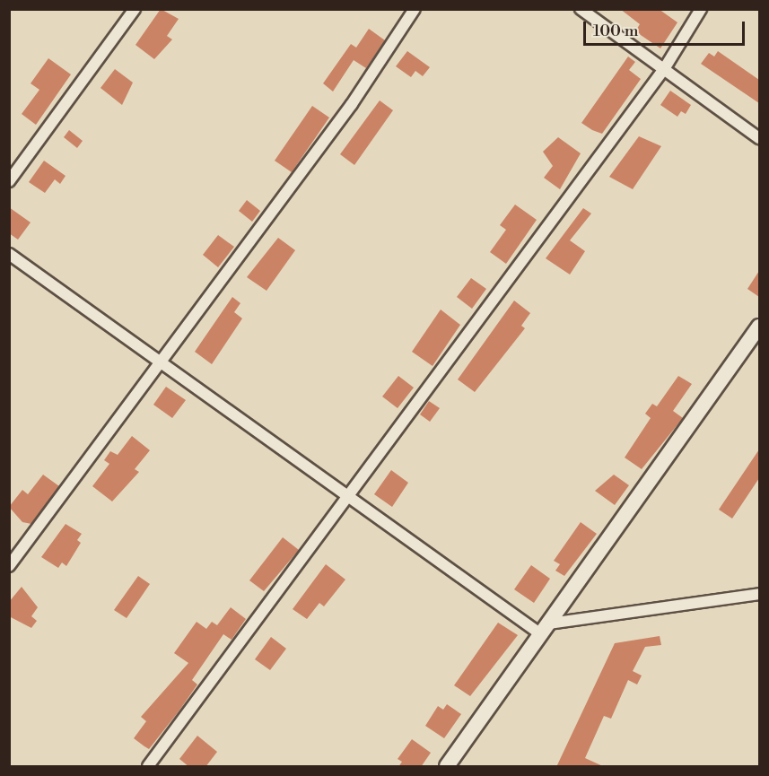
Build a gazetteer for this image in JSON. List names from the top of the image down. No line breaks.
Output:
{"scale_bar":"100 m"}
